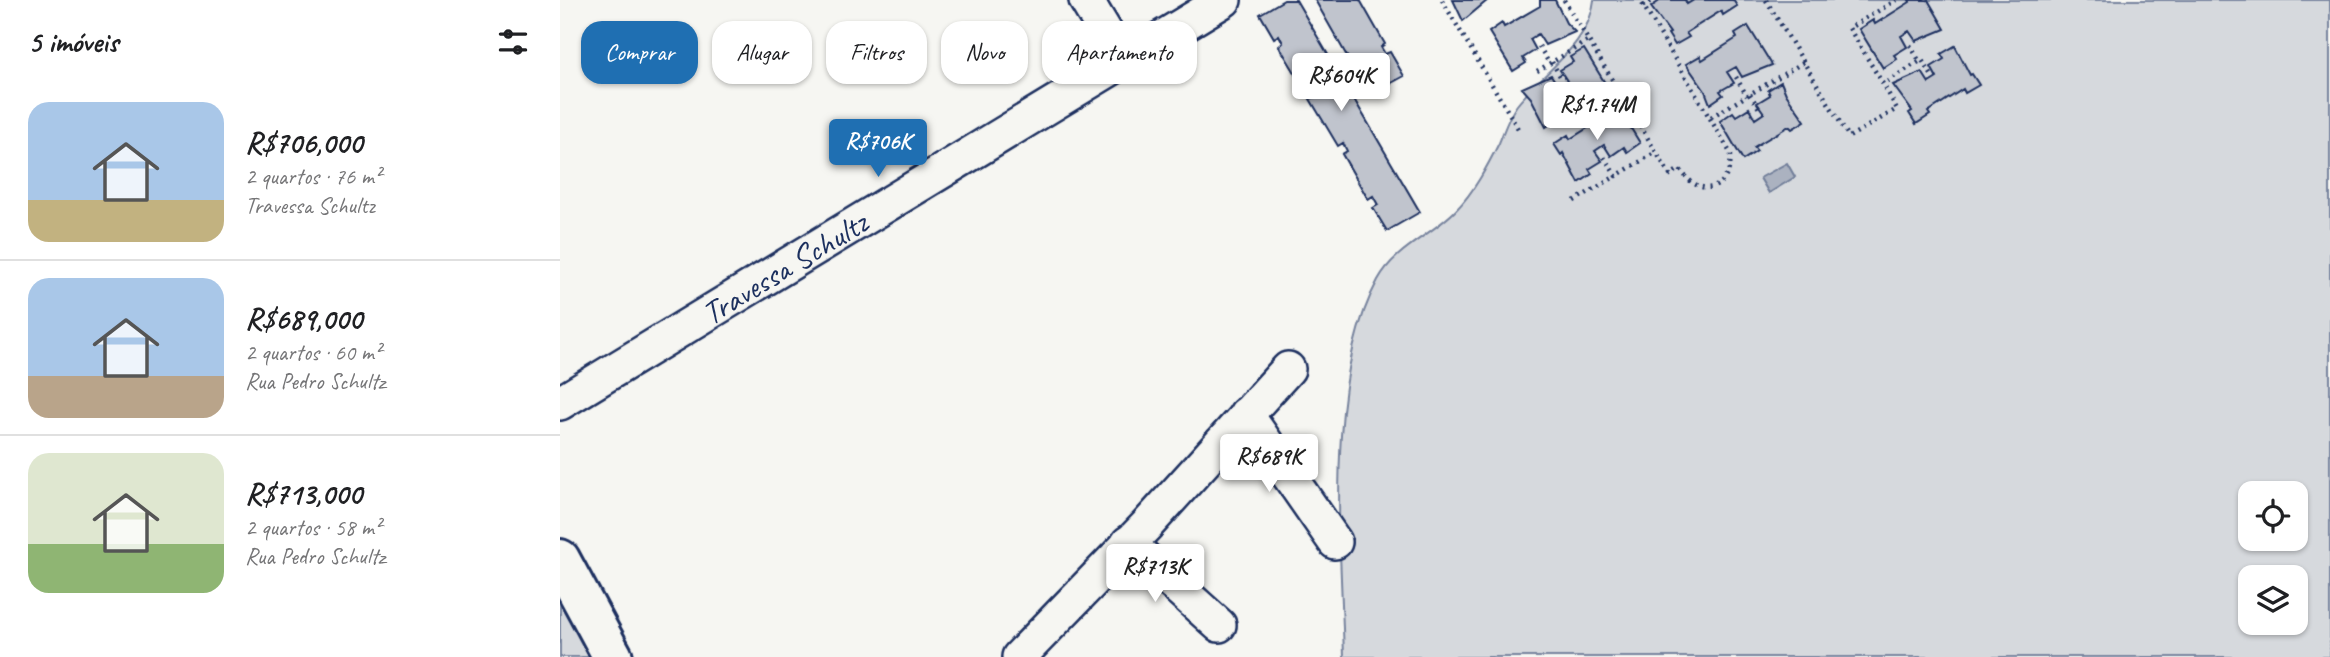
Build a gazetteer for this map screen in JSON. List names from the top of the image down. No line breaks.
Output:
{"streets":{"street":["Travessa Schultz"]},"page":{"heading":"5 imóveis","chip":["Comprar","Alugar","Filtros","Novo","Apartamento"],"price":["R$604K","R$1.74M","R$706K","R$689K","R$713K"],"list":[{"name":"R$706,000","note":"2 quartos · 76 m² · Travessa Schultz"},{"name":"R$689,000","note":"2 quartos · 60 m² · Rua Pedro Schultz"},{"name":"R$713,000","note":"2 quartos · 58 m² · Rua Pedro Schultz"}]}}
